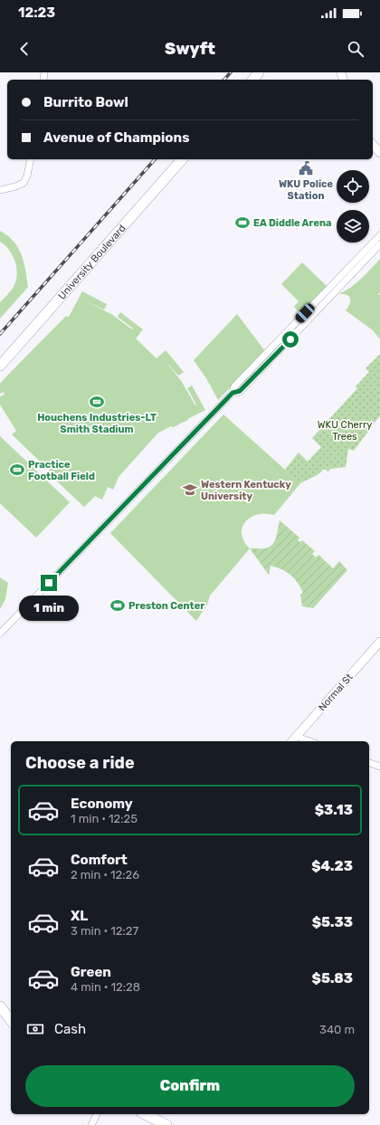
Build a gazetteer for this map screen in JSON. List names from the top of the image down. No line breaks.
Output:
{"streets":{"main road":["University Boulevard"],"street":["Normal St"]},"parks":["WKU Cherry Trees"],"places":{"public building":["WKU Police Station"],"sports":["EA Diddle Arena","Houchens Industries-LT Smith Stadium","Practice Football Field","Preston Center"],"school or university":["Western Kentucky University"]},"page":{"status":"12:23","header":"Swyft","banner":["Burrito Bowl","Avenue of Champions"],"bubble":"1 min","heading":"Choose a ride","list":[{"name":"Economy","note":"1 min · 12:25","value":"$3.13"},{"name":"Comfort","note":"2 min · 12:26","value":"$4.23"},{"name":"XL","note":"3 min · 12:27","value":"$5.33"},{"name":"Green","note":"4 min · 12:28","value":"$5.83"}],"pay":["Cash","340 m"],"buttons":"Confirm"}}
